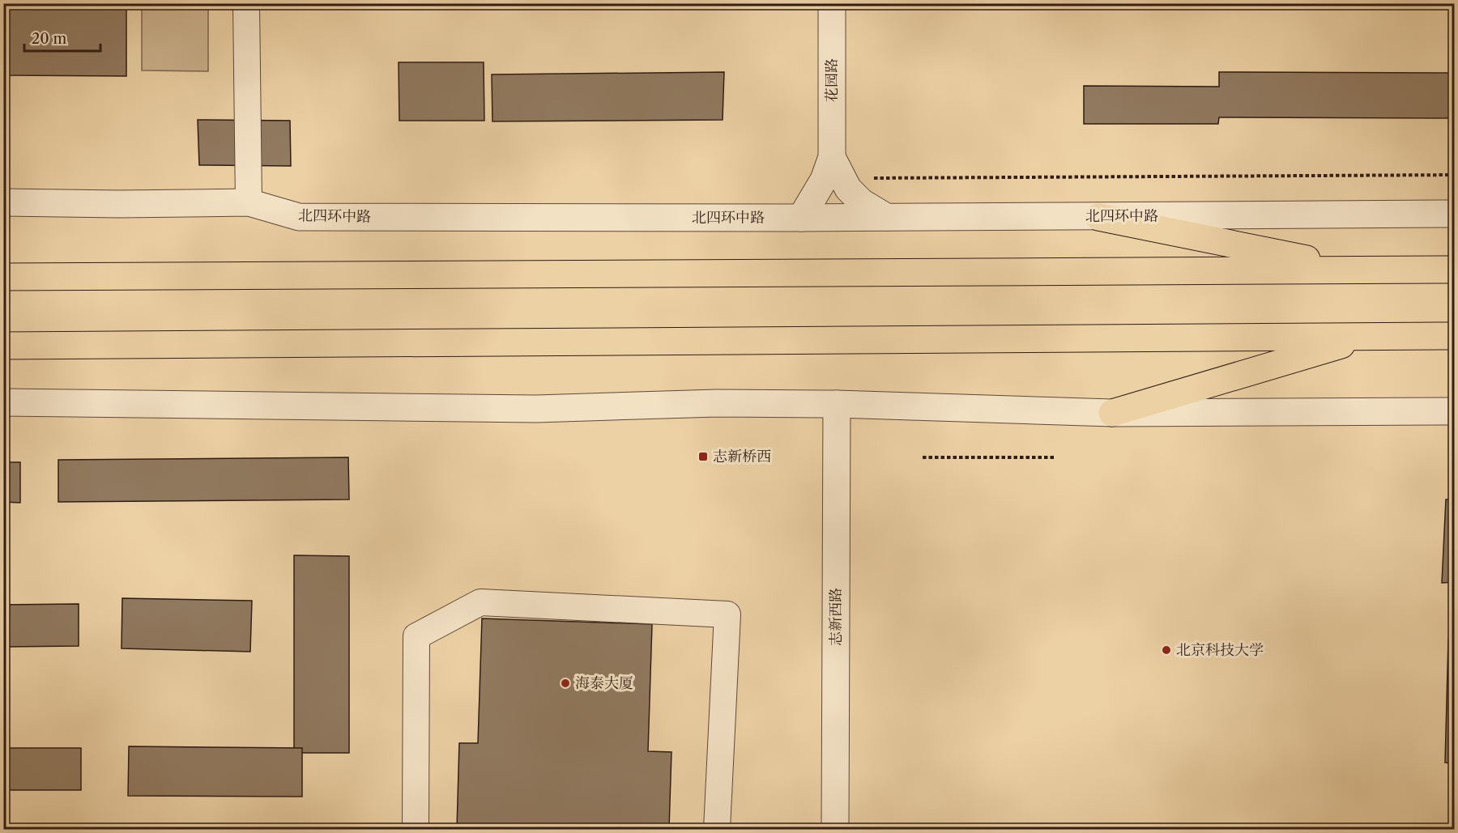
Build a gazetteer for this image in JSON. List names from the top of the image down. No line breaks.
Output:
{"streets":{"street":["花园路","北四环中路","志新西路"]},"places":{"transit":["志新桥西"],"other":["北京科技大学","海泰大厦"]},"scale_bar":"20 m"}
